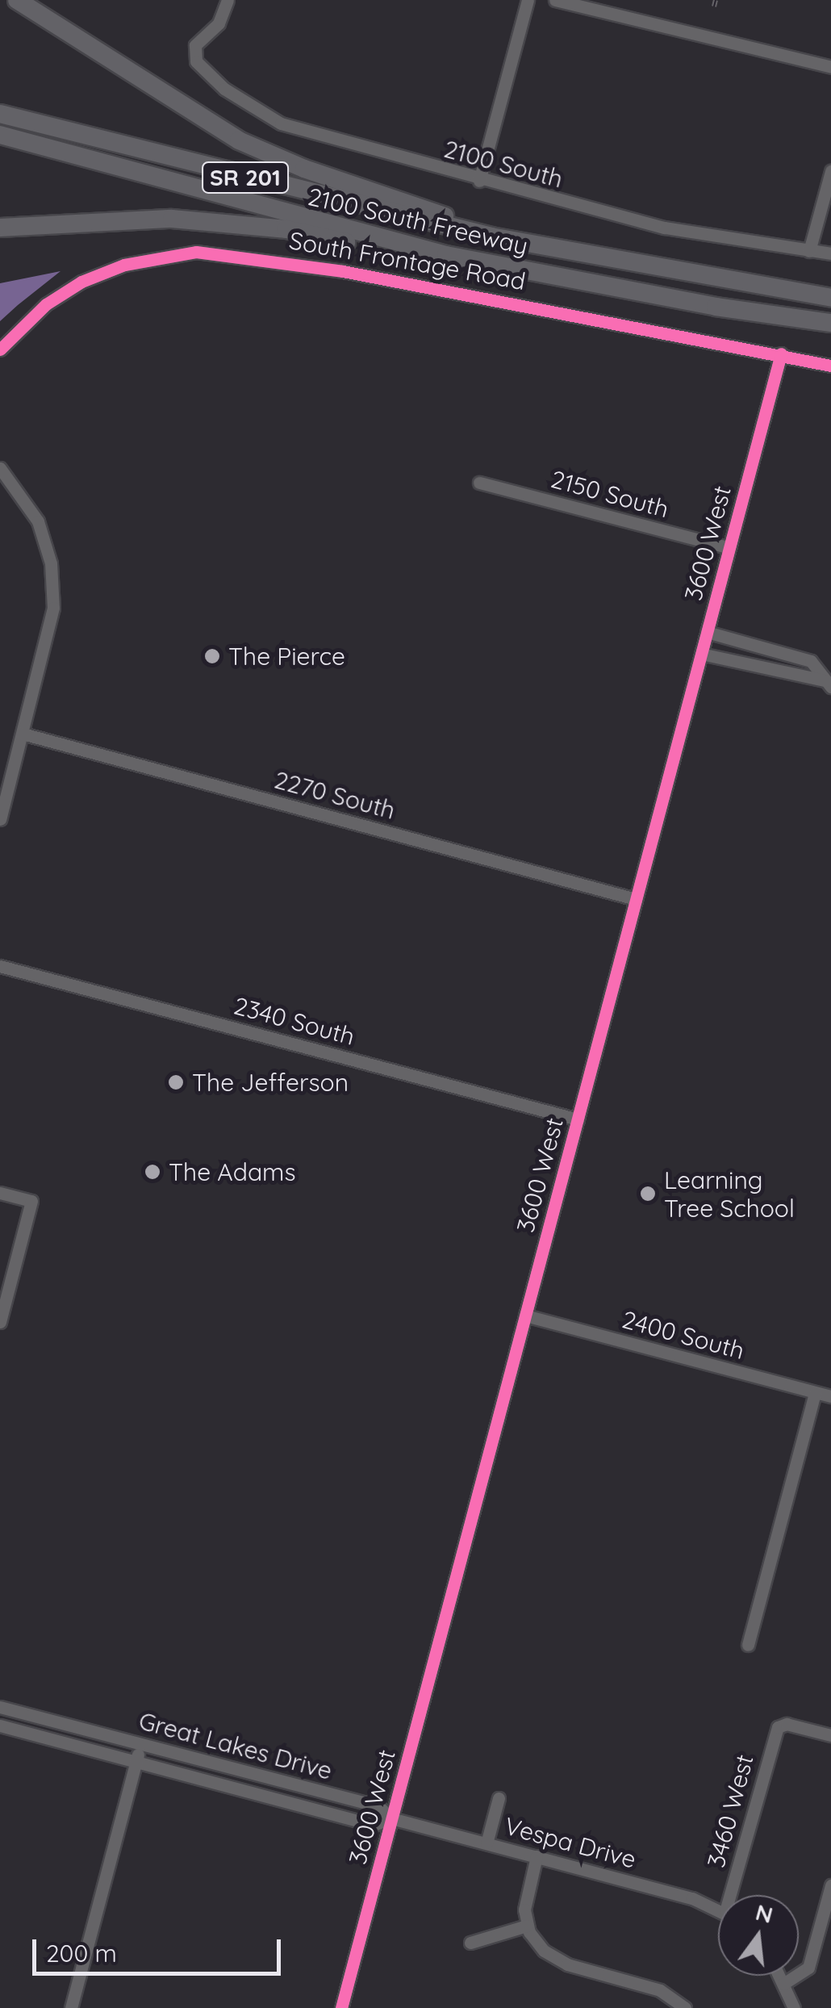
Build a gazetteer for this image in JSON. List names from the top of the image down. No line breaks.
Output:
{"streets":{"highway":["SR 201","2100 South Freeway"],"street":["2100 South","South Frontage Road","2150 South","3600 West","2270 South","2340 South","2400 South","Great Lakes Drive","3460 West","Vespa Drive"]},"crossings":[["South Frontage Road","3600 West"],["2150 South","3600 West"],["3600 West","2270 South"],["3600 West","2340 South"],["3600 West","2400 South"],["3600 West","Great Lakes Drive"],["3600 West","Vespa Drive"],["Great Lakes Drive","Vespa Drive"]],"places":["The Pierce","The Jefferson","The Adams","Learning Tree School"],"scale_bar":"200 m","north":"top"}
